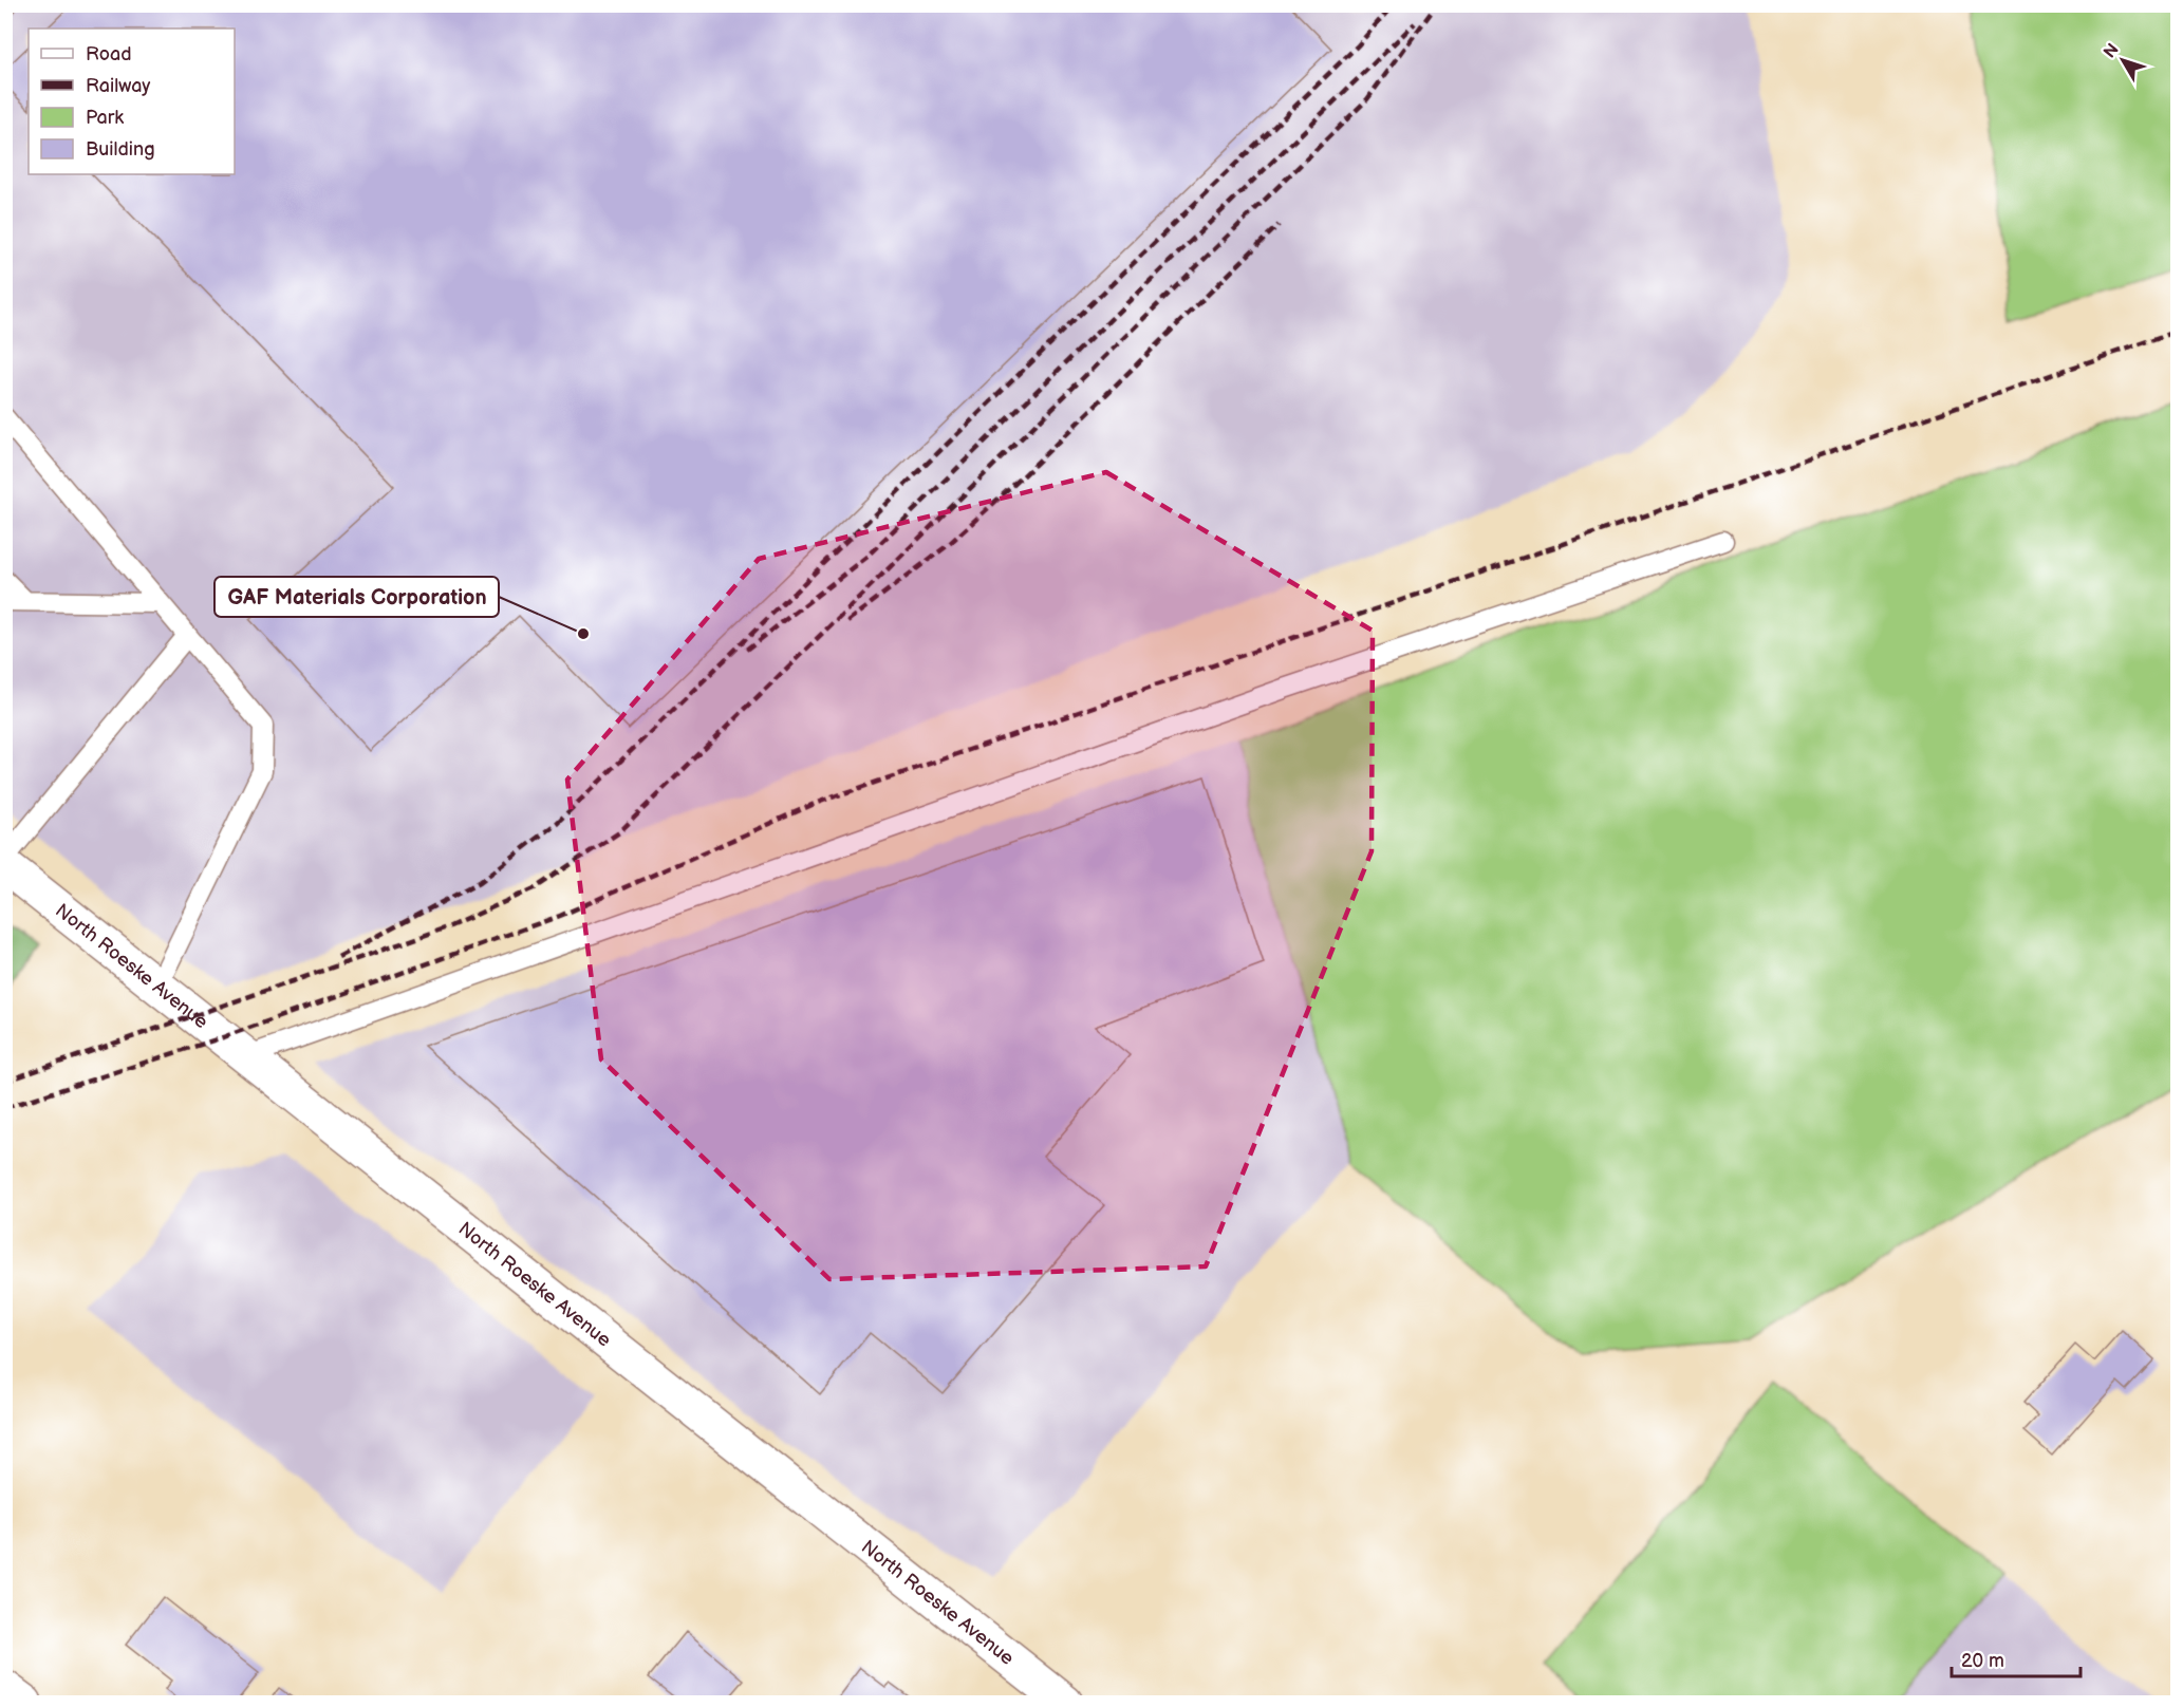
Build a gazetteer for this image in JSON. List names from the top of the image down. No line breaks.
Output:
{"streets":{"street":["North Roeske Avenue"]},"places":["GAF Materials Corporation"],"legend":["Road","Railway","Park","Building"],"scale_bar":"20 m","north":"top left"}
